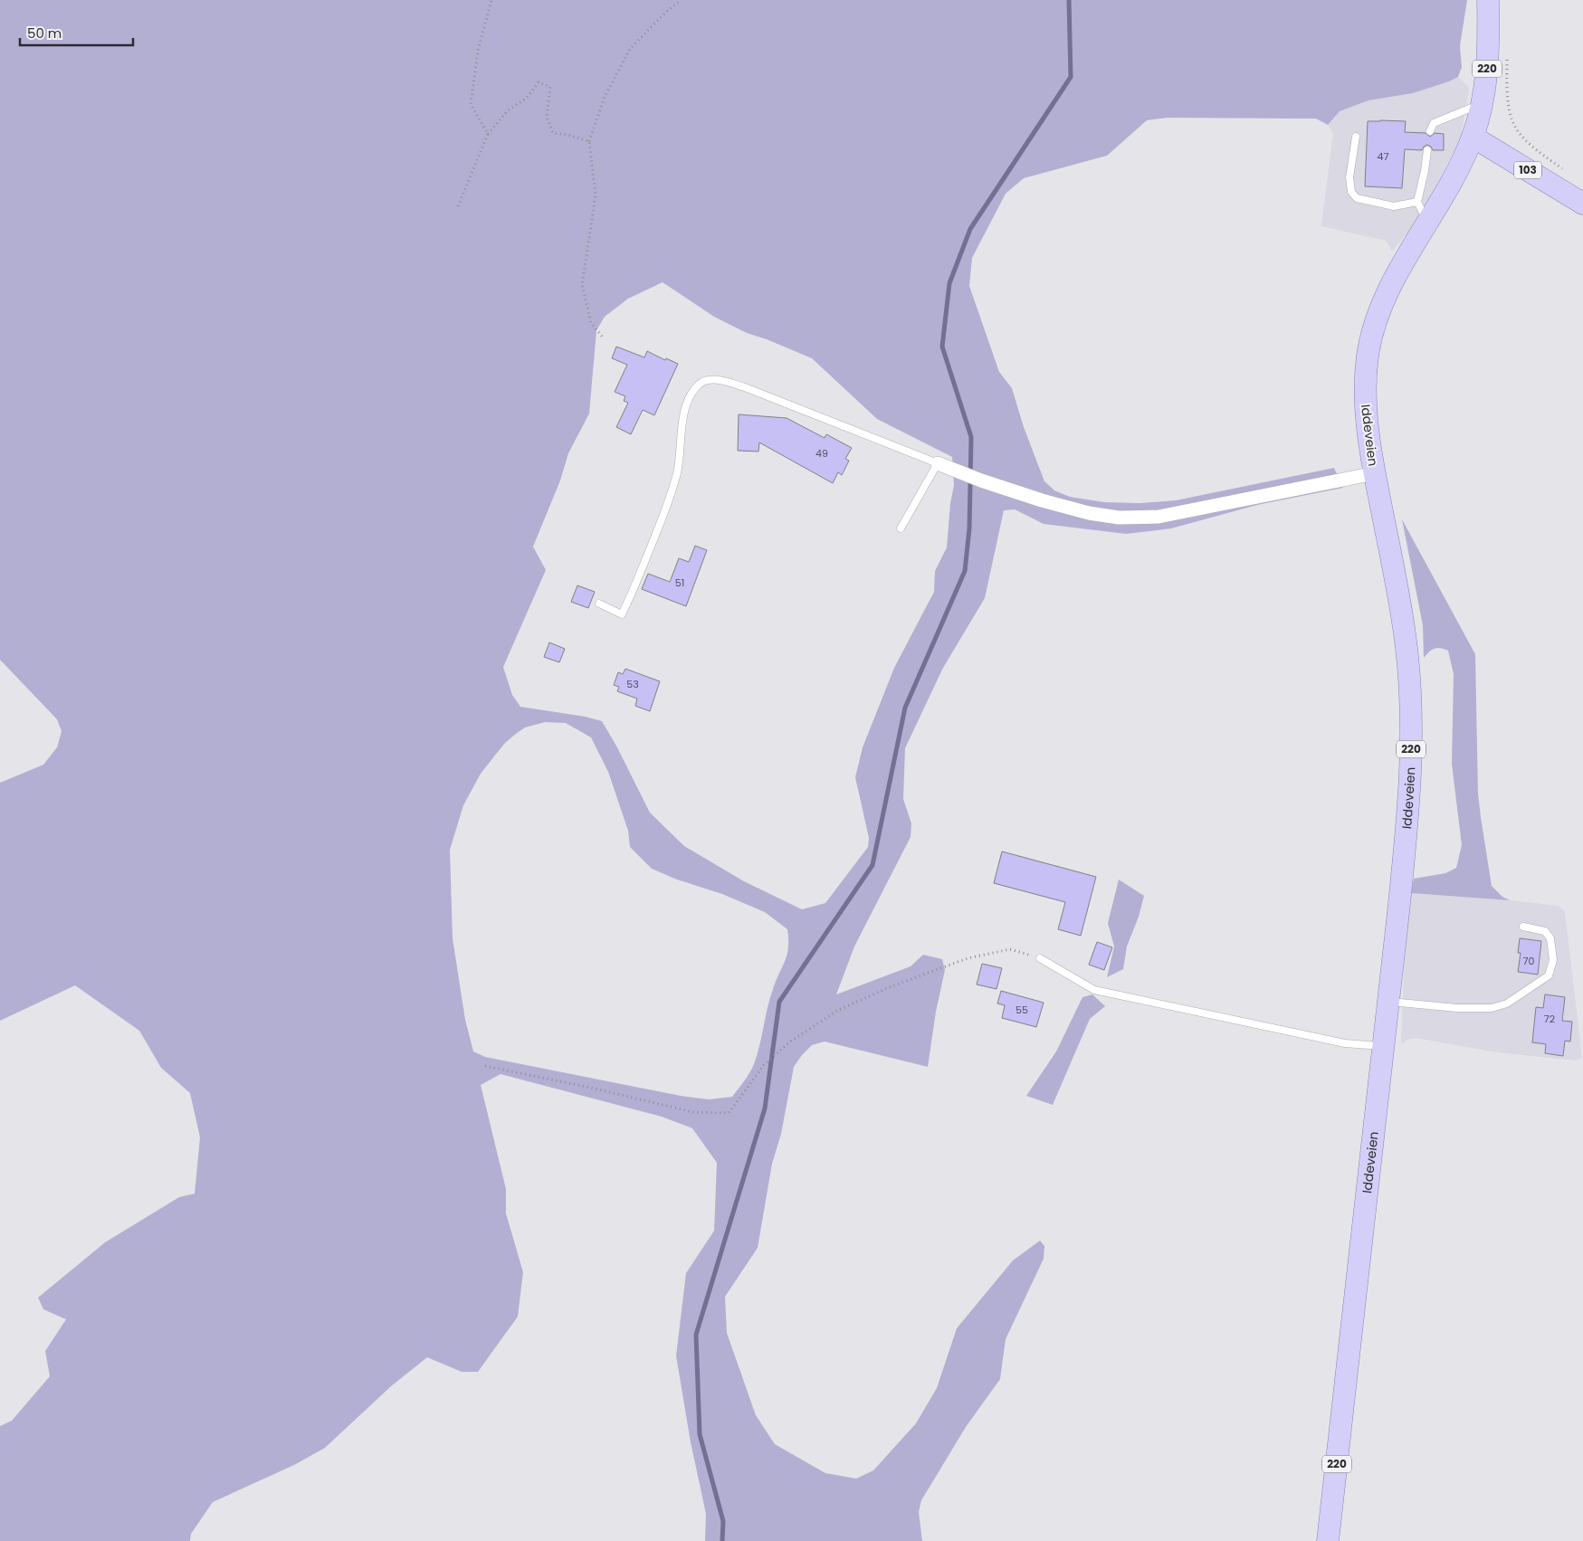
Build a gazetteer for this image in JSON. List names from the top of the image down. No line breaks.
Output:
{"streets":{"main road":["220","103","Iddeveien"]},"crossings":[["103","Iddeveien"]],"house_numbers":["47","49","51","53","70","55","72"],"scale_bar":"50 m"}
